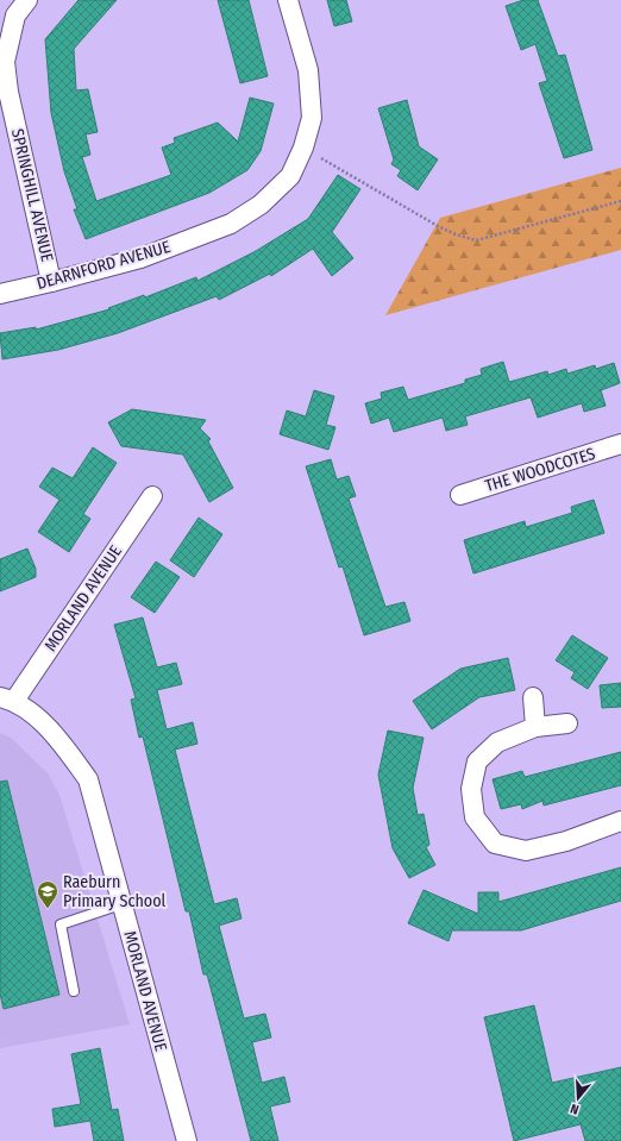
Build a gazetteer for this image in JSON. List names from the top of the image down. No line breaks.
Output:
{"streets":{"street":["SPRINGHILL AVENUE","DEARNFORD AVENUE","THE WOODCOTES","MORLAND AVENUE"]},"crossings":[["SPRINGHILL AVENUE","DEARNFORD AVENUE"]],"places":{"school or university":["Raeburn Primary School"]},"north":"bottom"}
